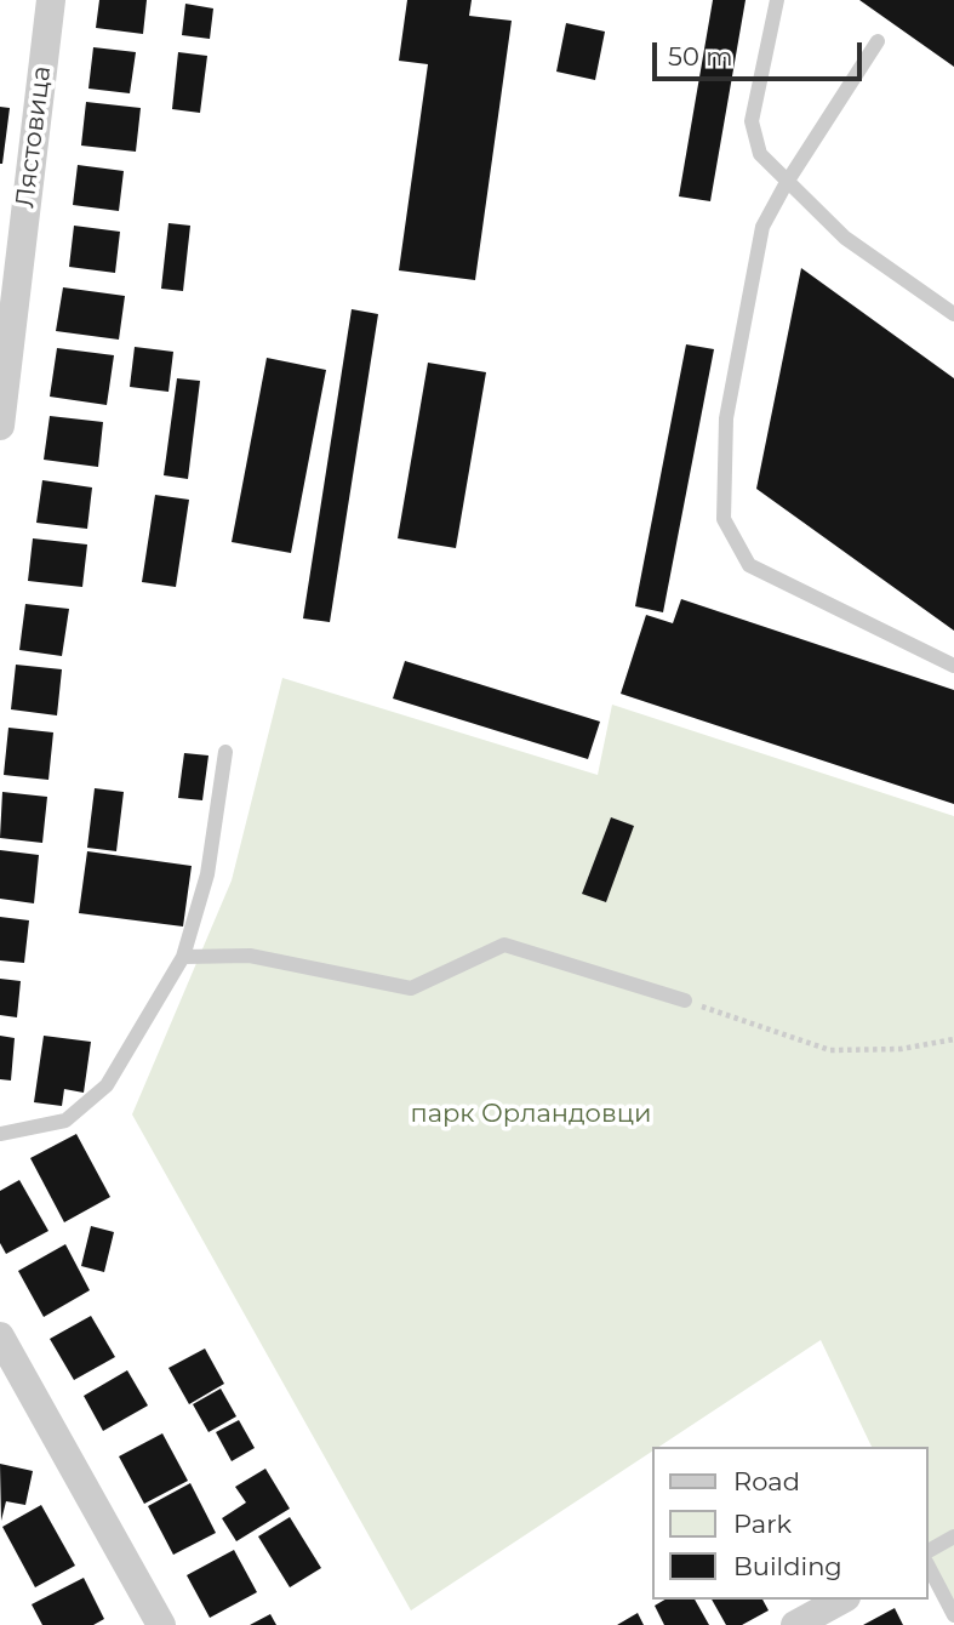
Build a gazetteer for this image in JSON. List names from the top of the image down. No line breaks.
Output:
{"streets":{"street":["Лястовица"]},"parks":["парк Орландовци"],"legend":["Road","Park","Building"],"scale_bar":"50 m"}
